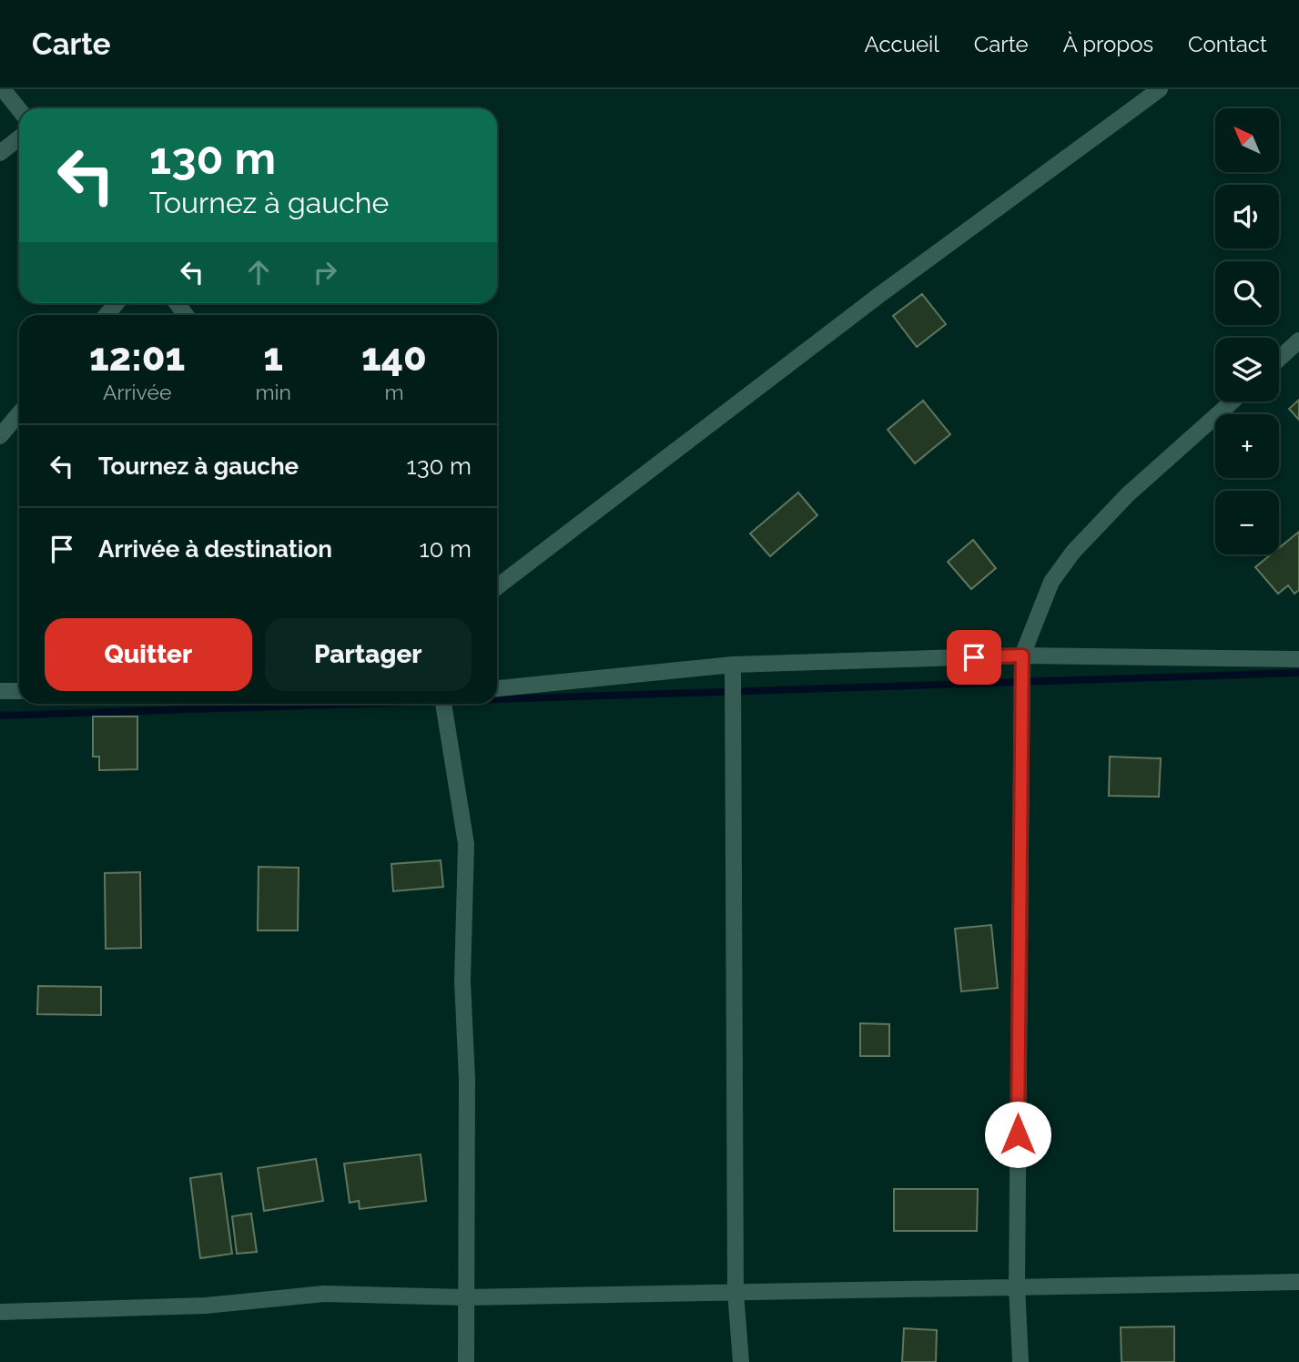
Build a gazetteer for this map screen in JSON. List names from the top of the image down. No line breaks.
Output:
{"north":"top left","page":{"header":"Carte","nav":["Accueil","Carte","À propos","Contact"],"map_buttons":["+","−"],"turn":["130 m","Tournez à gauche"],"eta":["12:01","Arrivée","1","min","140","m"],"list":[{"name":"Tournez à gauche","value":"130 m"},{"name":"Arrivée à destination","value":"10 m"}],"buttons":["Quitter","Partager"]}}
